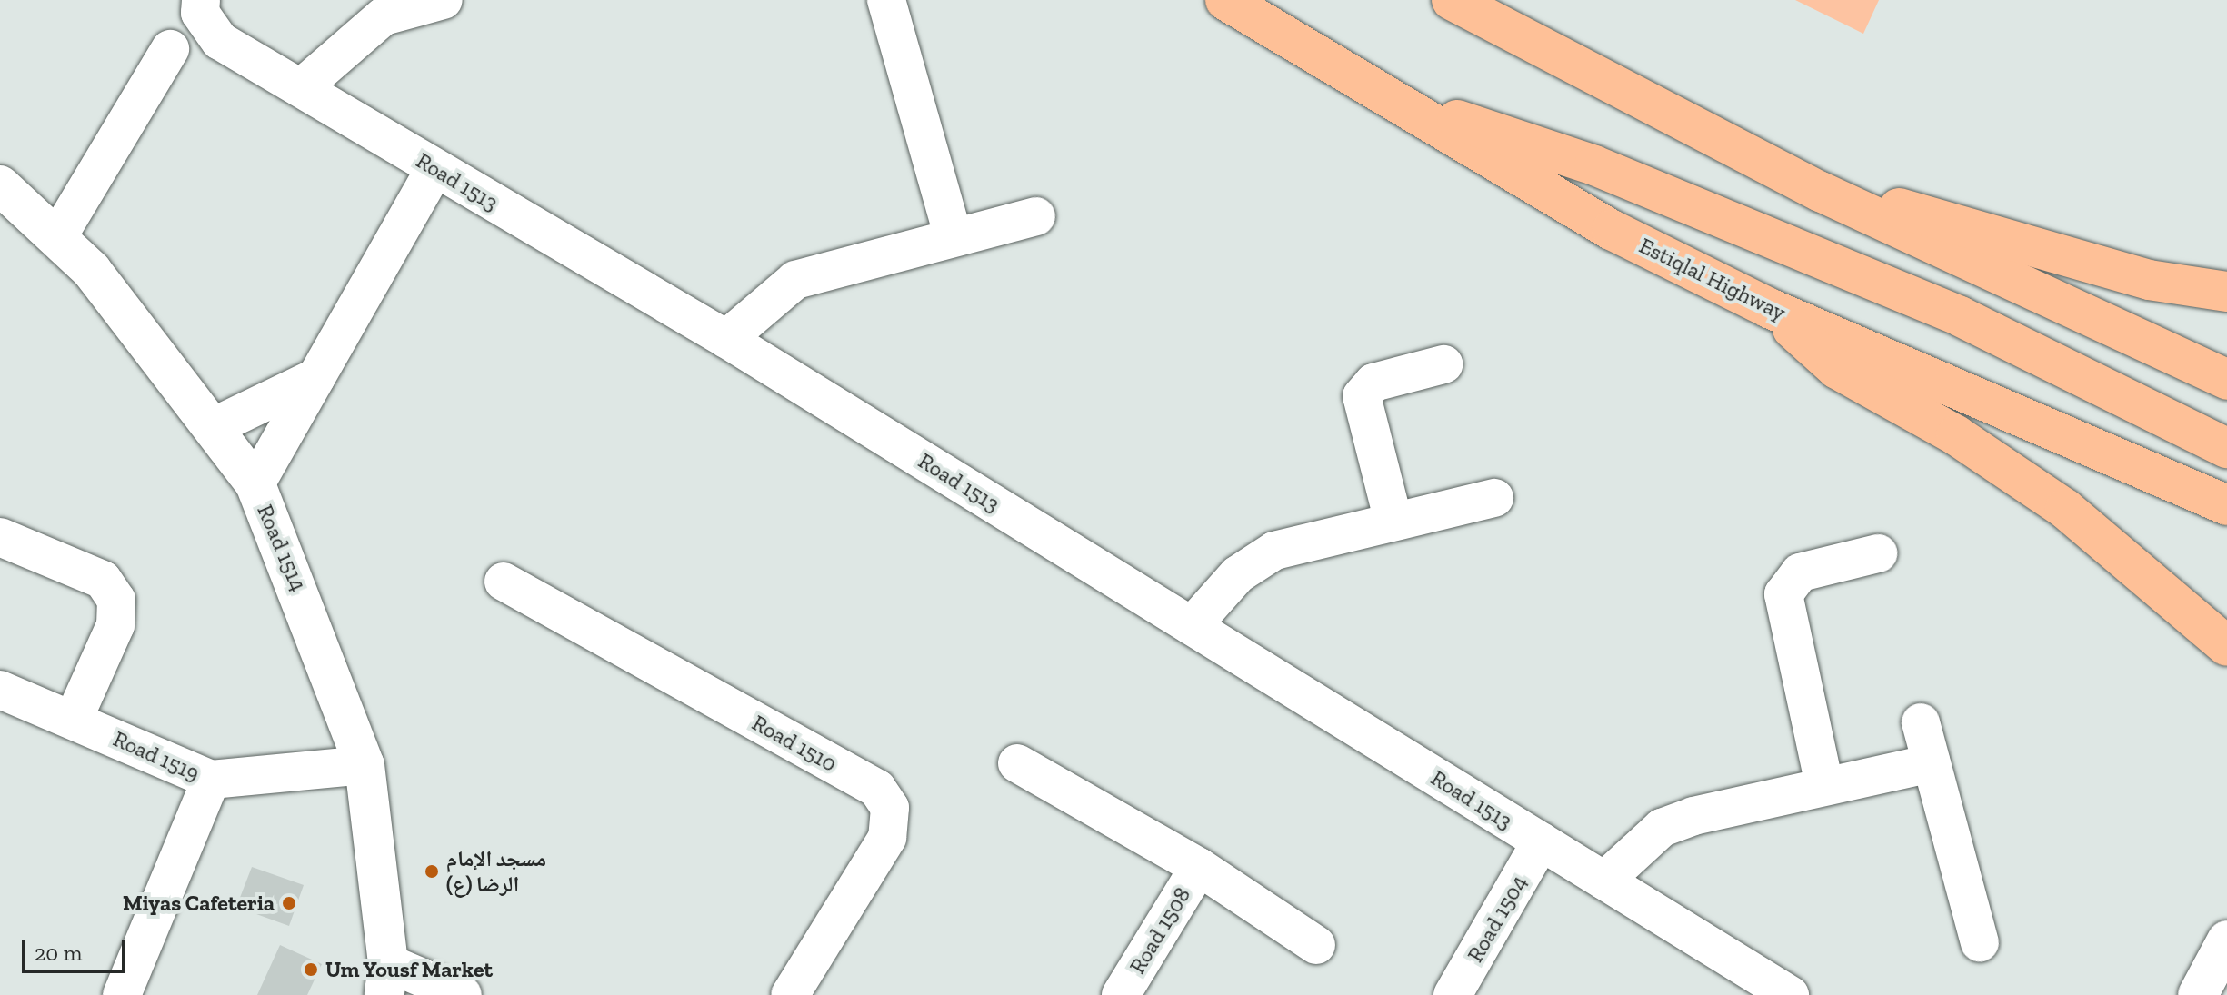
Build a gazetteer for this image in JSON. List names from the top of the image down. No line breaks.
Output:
{"streets":{"main road":["Estiqlal Highway"],"street":["Road 1513","Road 1514","Road 1510","Road 1519","Road 1504","Road 1508"]},"crossings":[["Road 1513","Road 1504"],["Road 1514","Road 1519"]],"places":["مسجد الإمام الرضا (ع)","Miyas Cafeteria","Um Yousf Market"],"scale_bar":"20 m"}
